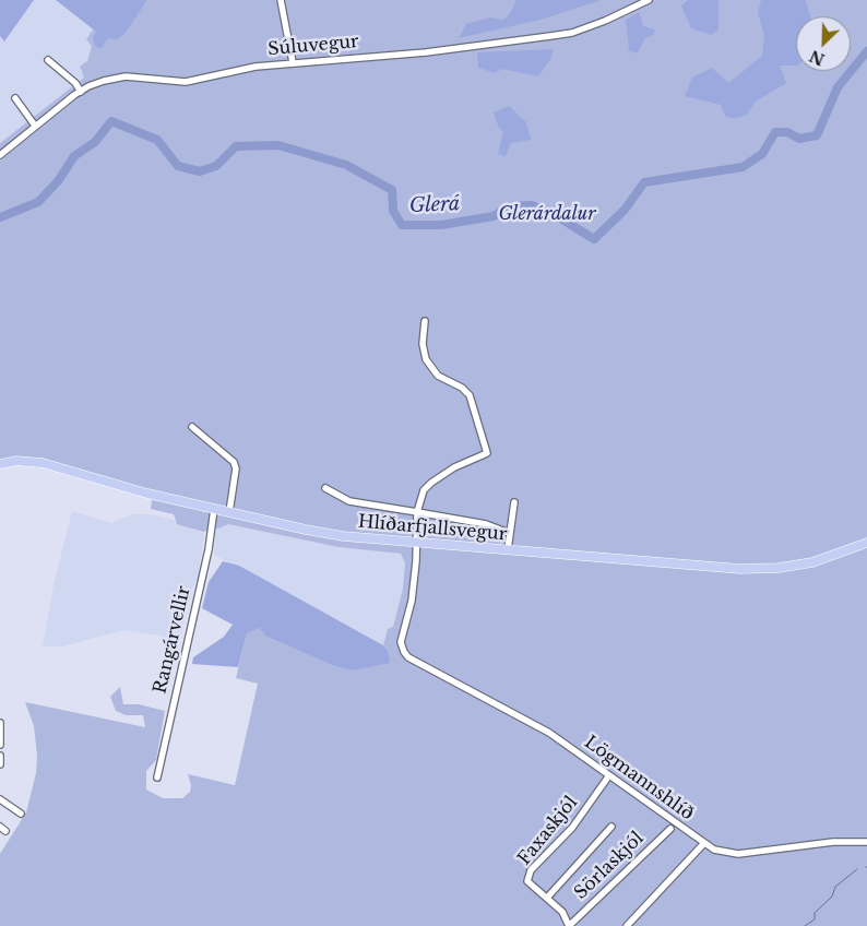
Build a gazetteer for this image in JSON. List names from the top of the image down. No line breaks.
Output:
{"streets":{"main road":["Hlíðarfjallsvegur"],"street":["Súluvegur","Rangárvellir","Lögmannshlíð","Faxaskjól","Sörlaskjól"]},"crossings":[["Hlíðarfjallsvegur","Rangárvellir"],["Hlíðarfjallsvegur","Lögmannshlíð"],["Lögmannshlíð","Faxaskjól"],["Faxaskjól","Sörlaskjól"]],"water":["Glerá"],"parks":["Glerárdalur"],"north":"bottom left"}
